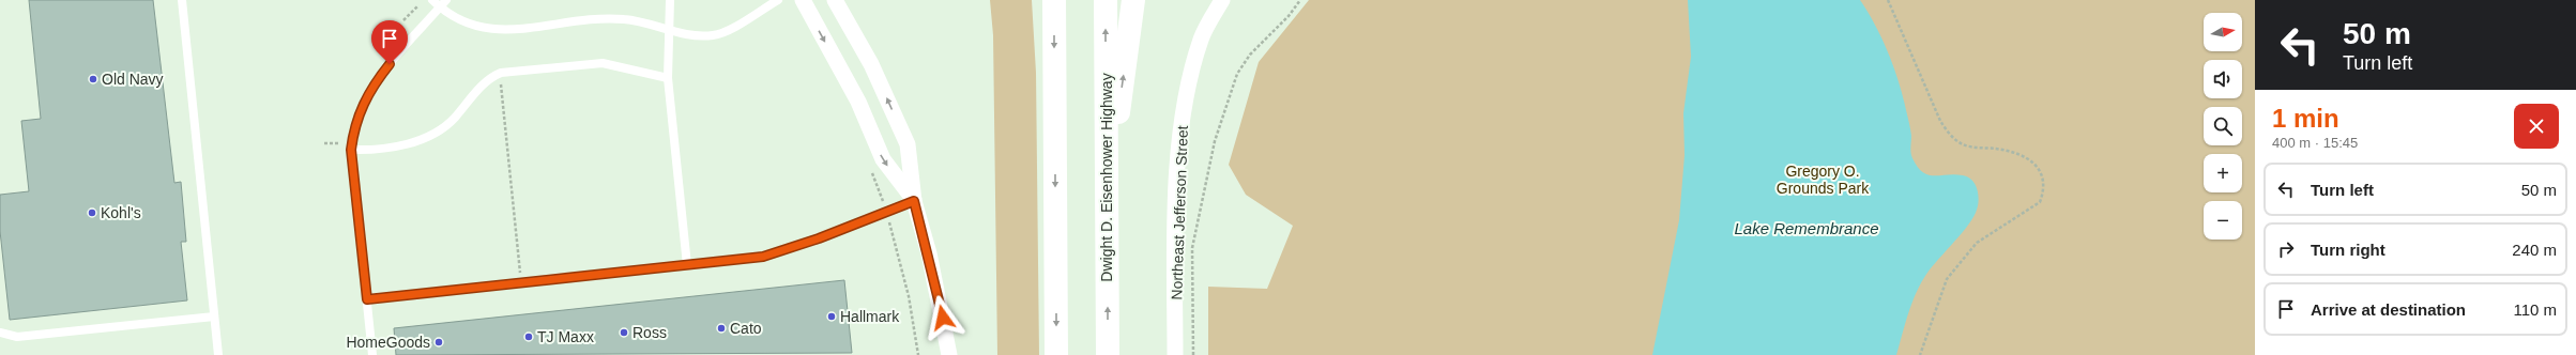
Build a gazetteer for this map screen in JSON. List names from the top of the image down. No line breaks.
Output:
{"streets":{"highway":["Dwight D. Eisenhower Highway"],"street":["Northeast Jefferson Street"]},"water":["Lake Remembrance"],"parks":["Gregory O. Grounds Park"],"places":["Old Navy","Kohl's","Hallmark","Cato","Ross","TJ Maxx","HomeGoods"],"north":"right","page":{"turn":["50 m","Turn left"],"map_buttons":["+","−"],"heading":["1 min","400 m · 15:45"],"list":[{"name":"Turn left","value":"50 m"},{"name":"Turn right","value":"240 m"},{"name":"Arrive at destination","value":"110 m"}]}}
